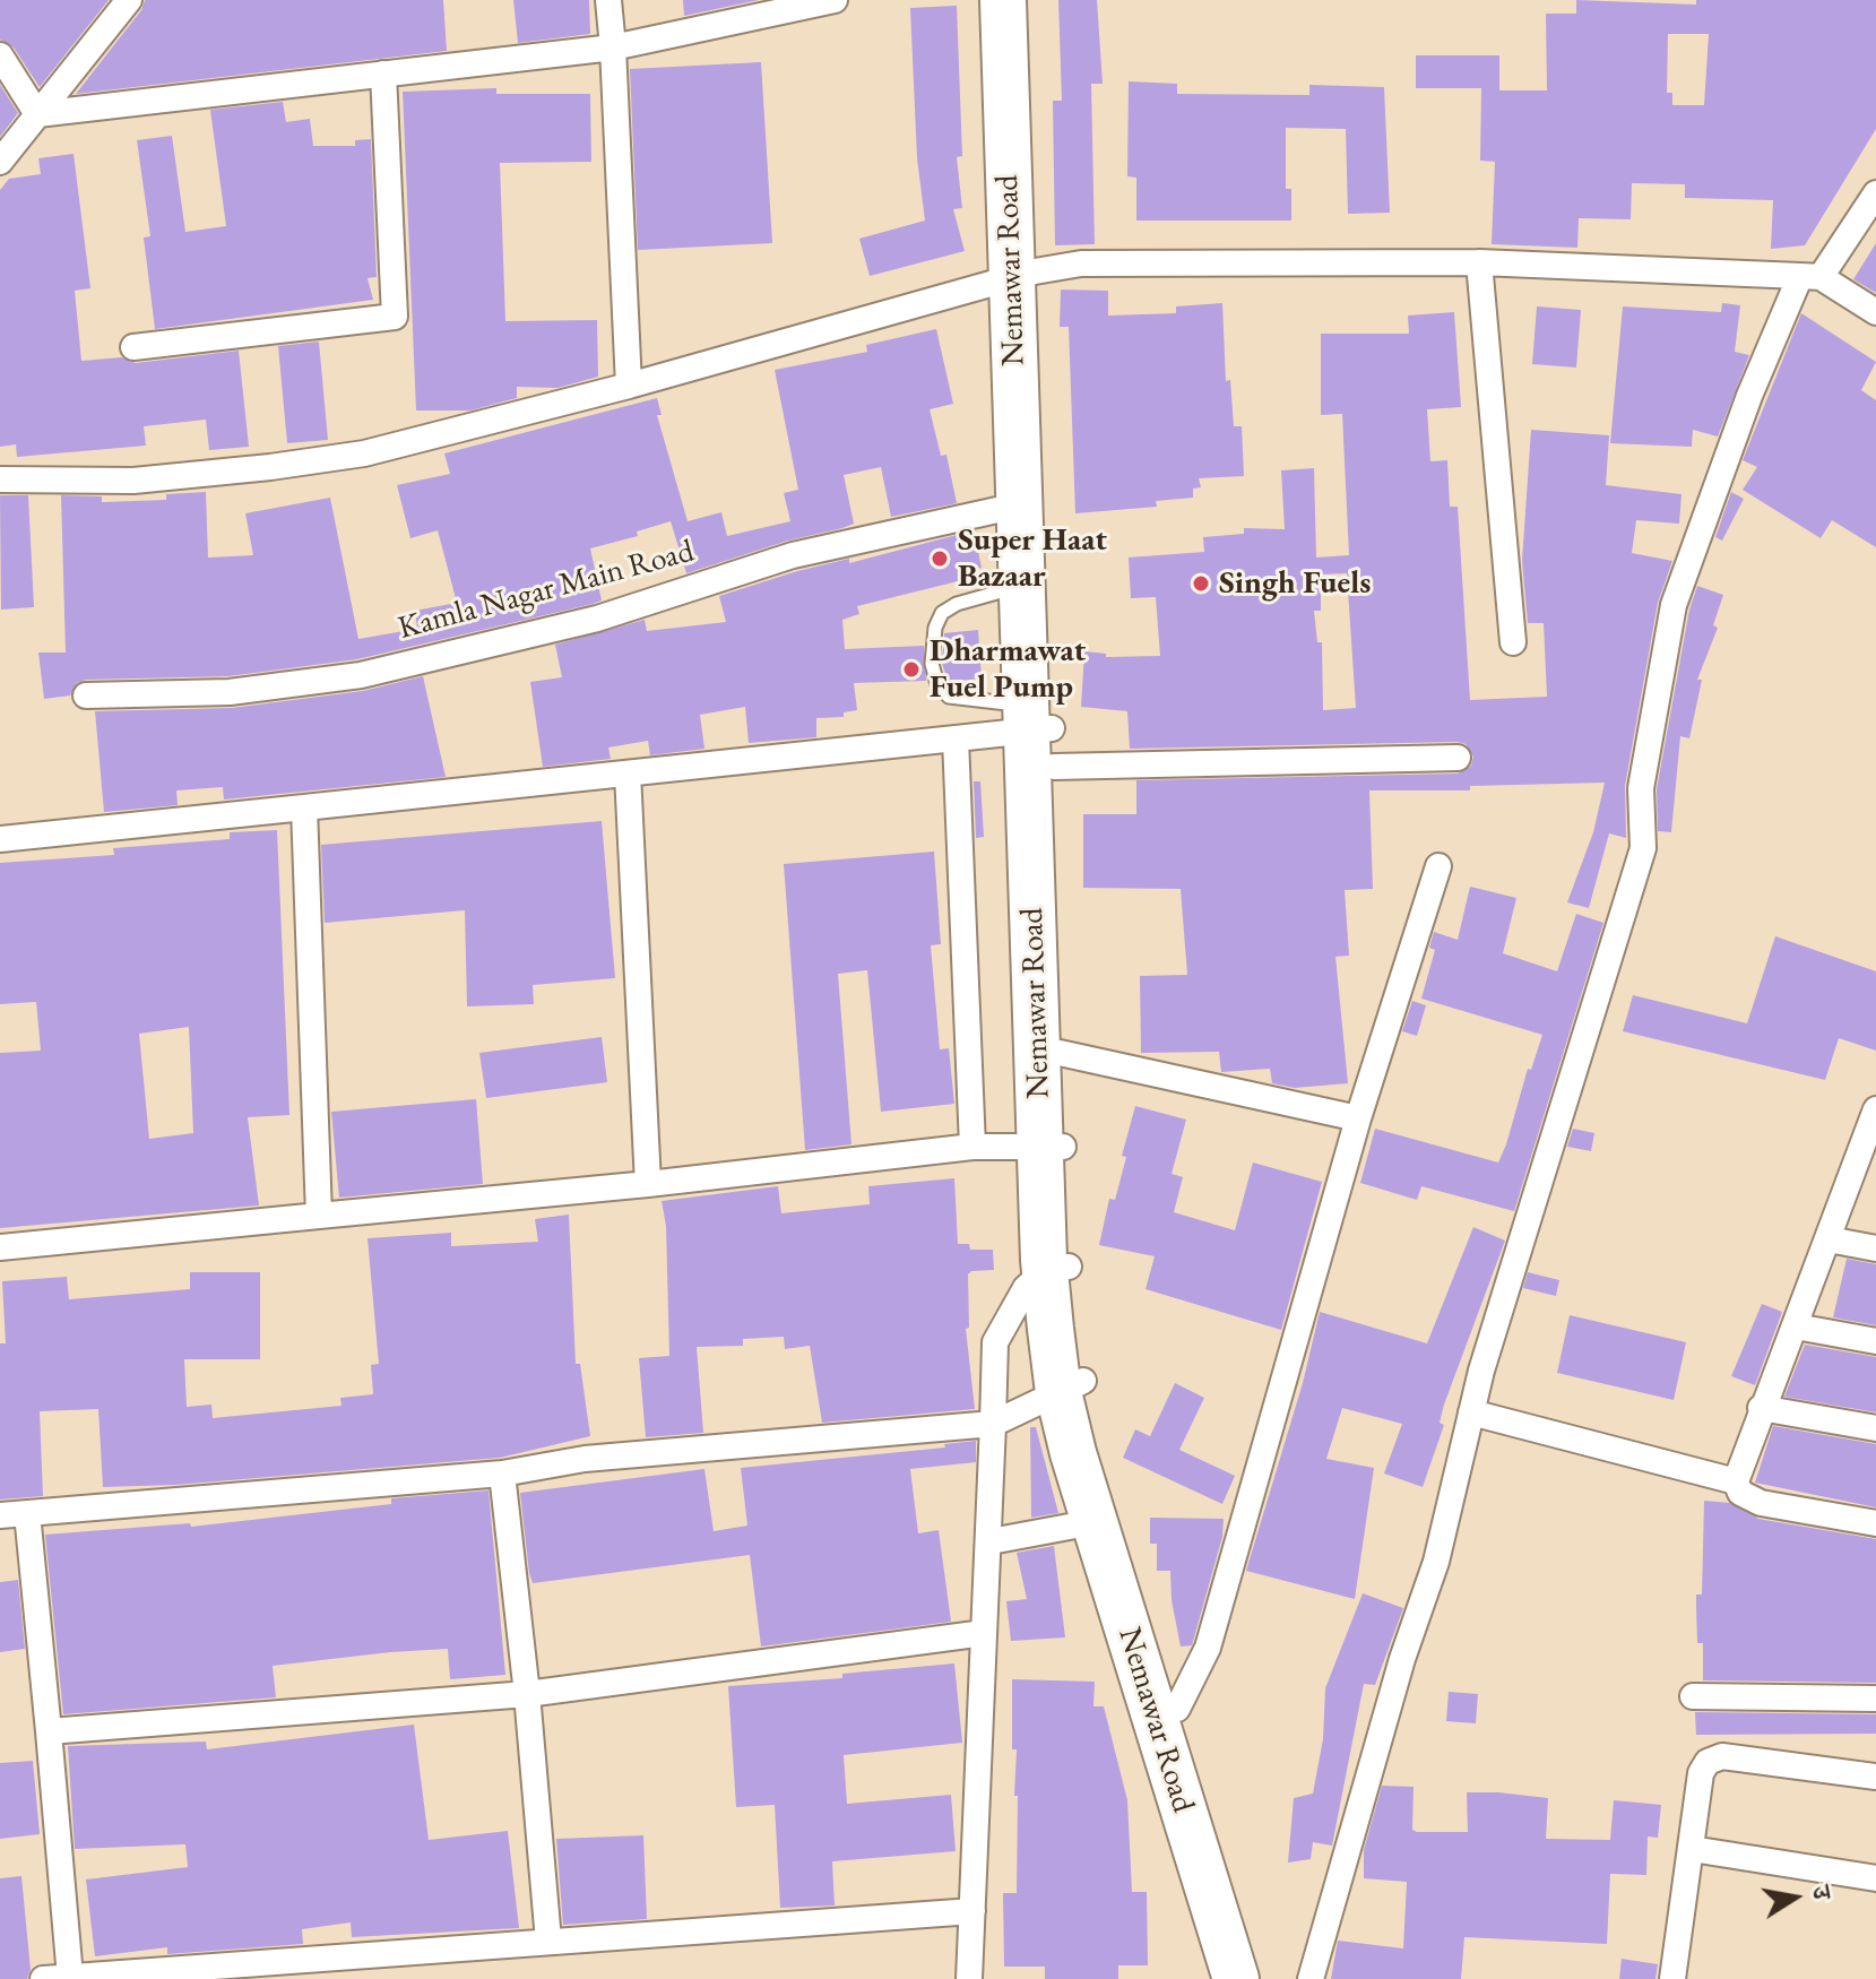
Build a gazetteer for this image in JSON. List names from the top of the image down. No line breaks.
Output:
{"streets":{"highway":["Nemawar Road"],"street":["Kamla Nagar Main Road"]},"crossings":[["Nemawar Road","Kamla Nagar Main Road"]],"places":["Super Haat Bazaar","Singh Fuels","Dharmawat Fuel Pump"],"north":"right"}
